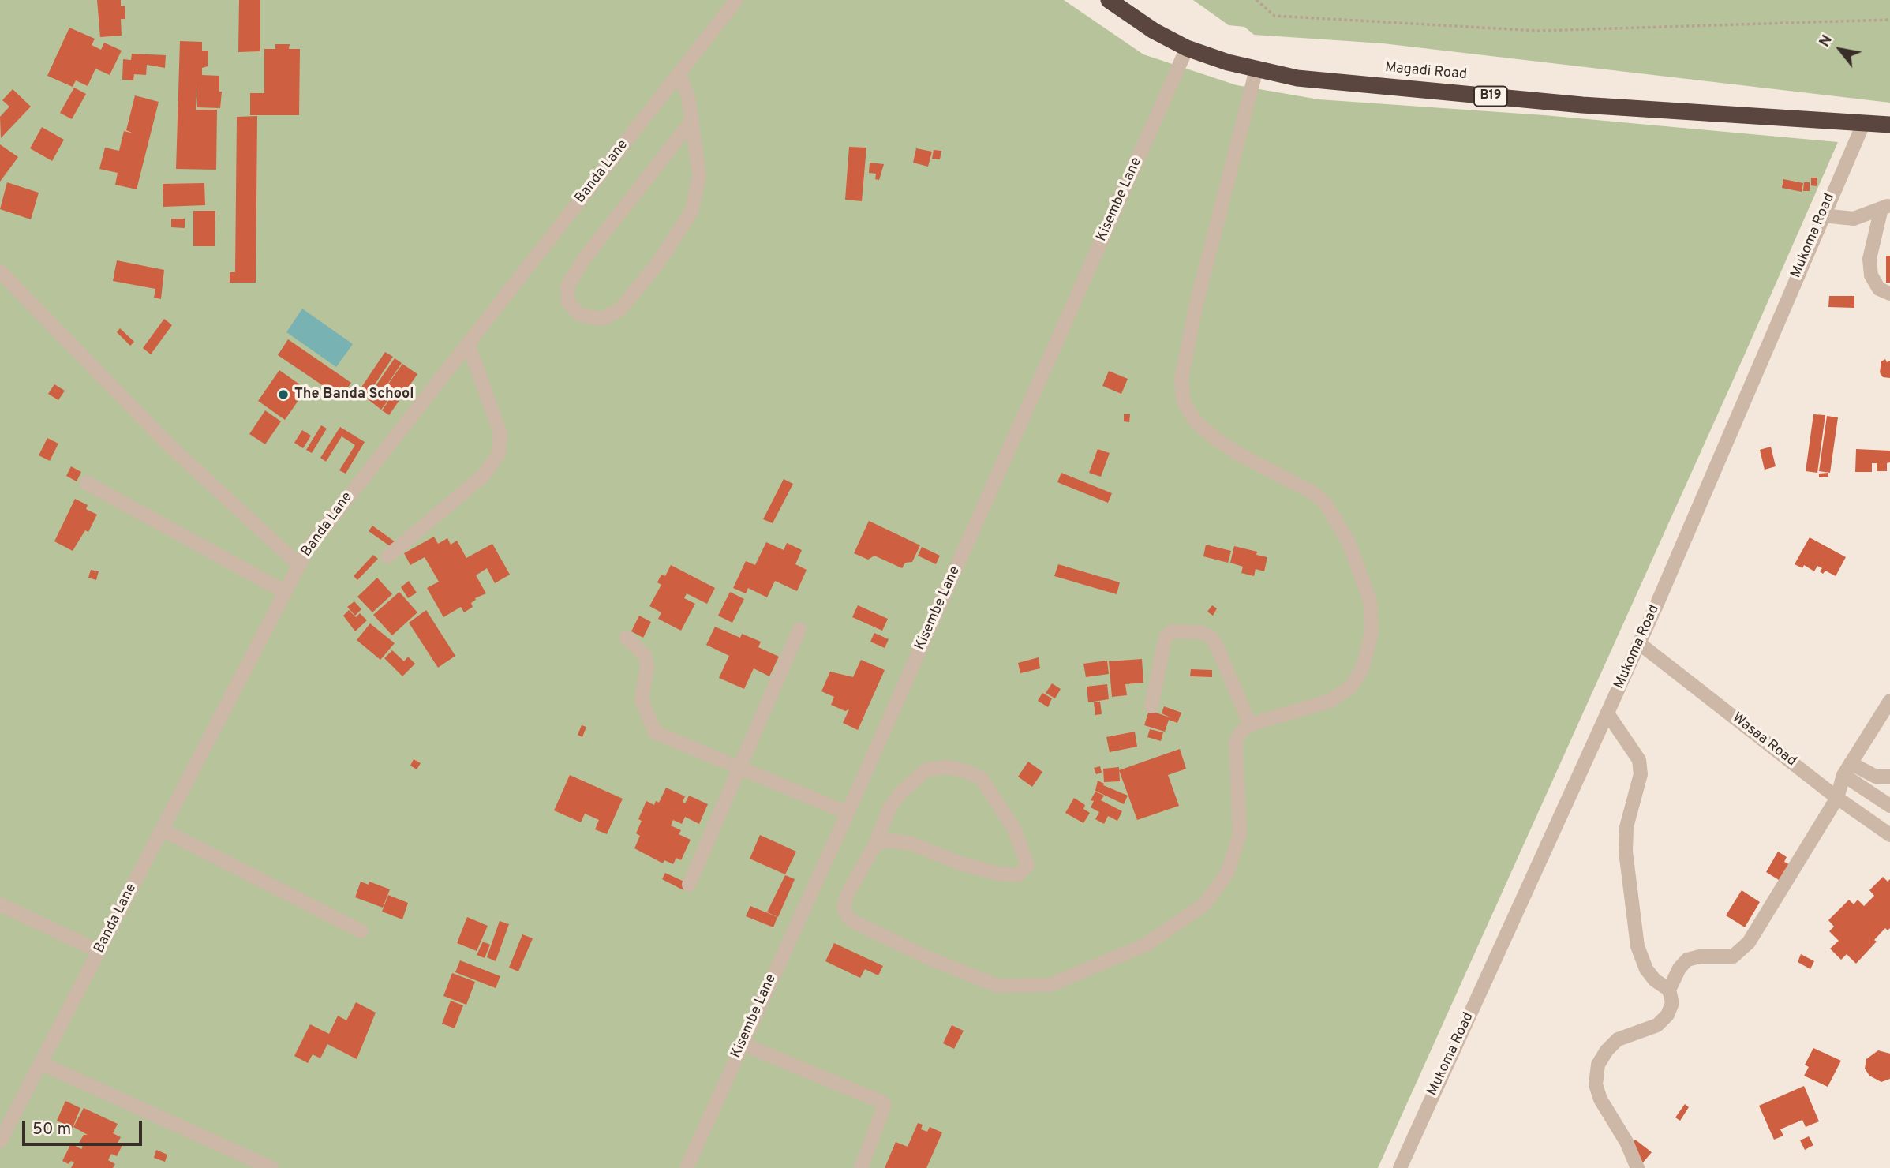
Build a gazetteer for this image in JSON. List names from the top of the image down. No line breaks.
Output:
{"streets":{"highway":["Magadi Road","B19"],"street":["Banda Lane","Kisembe Lane","Mukoma Road","Wasaa Road"]},"crossings":[["Magadi Road","Kisembe Lane"],["Magadi Road","Mukoma Road"],["Mukoma Road","Wasaa Road"]],"places":["The Banda School"],"scale_bar":"50 m","north":"top left"}
